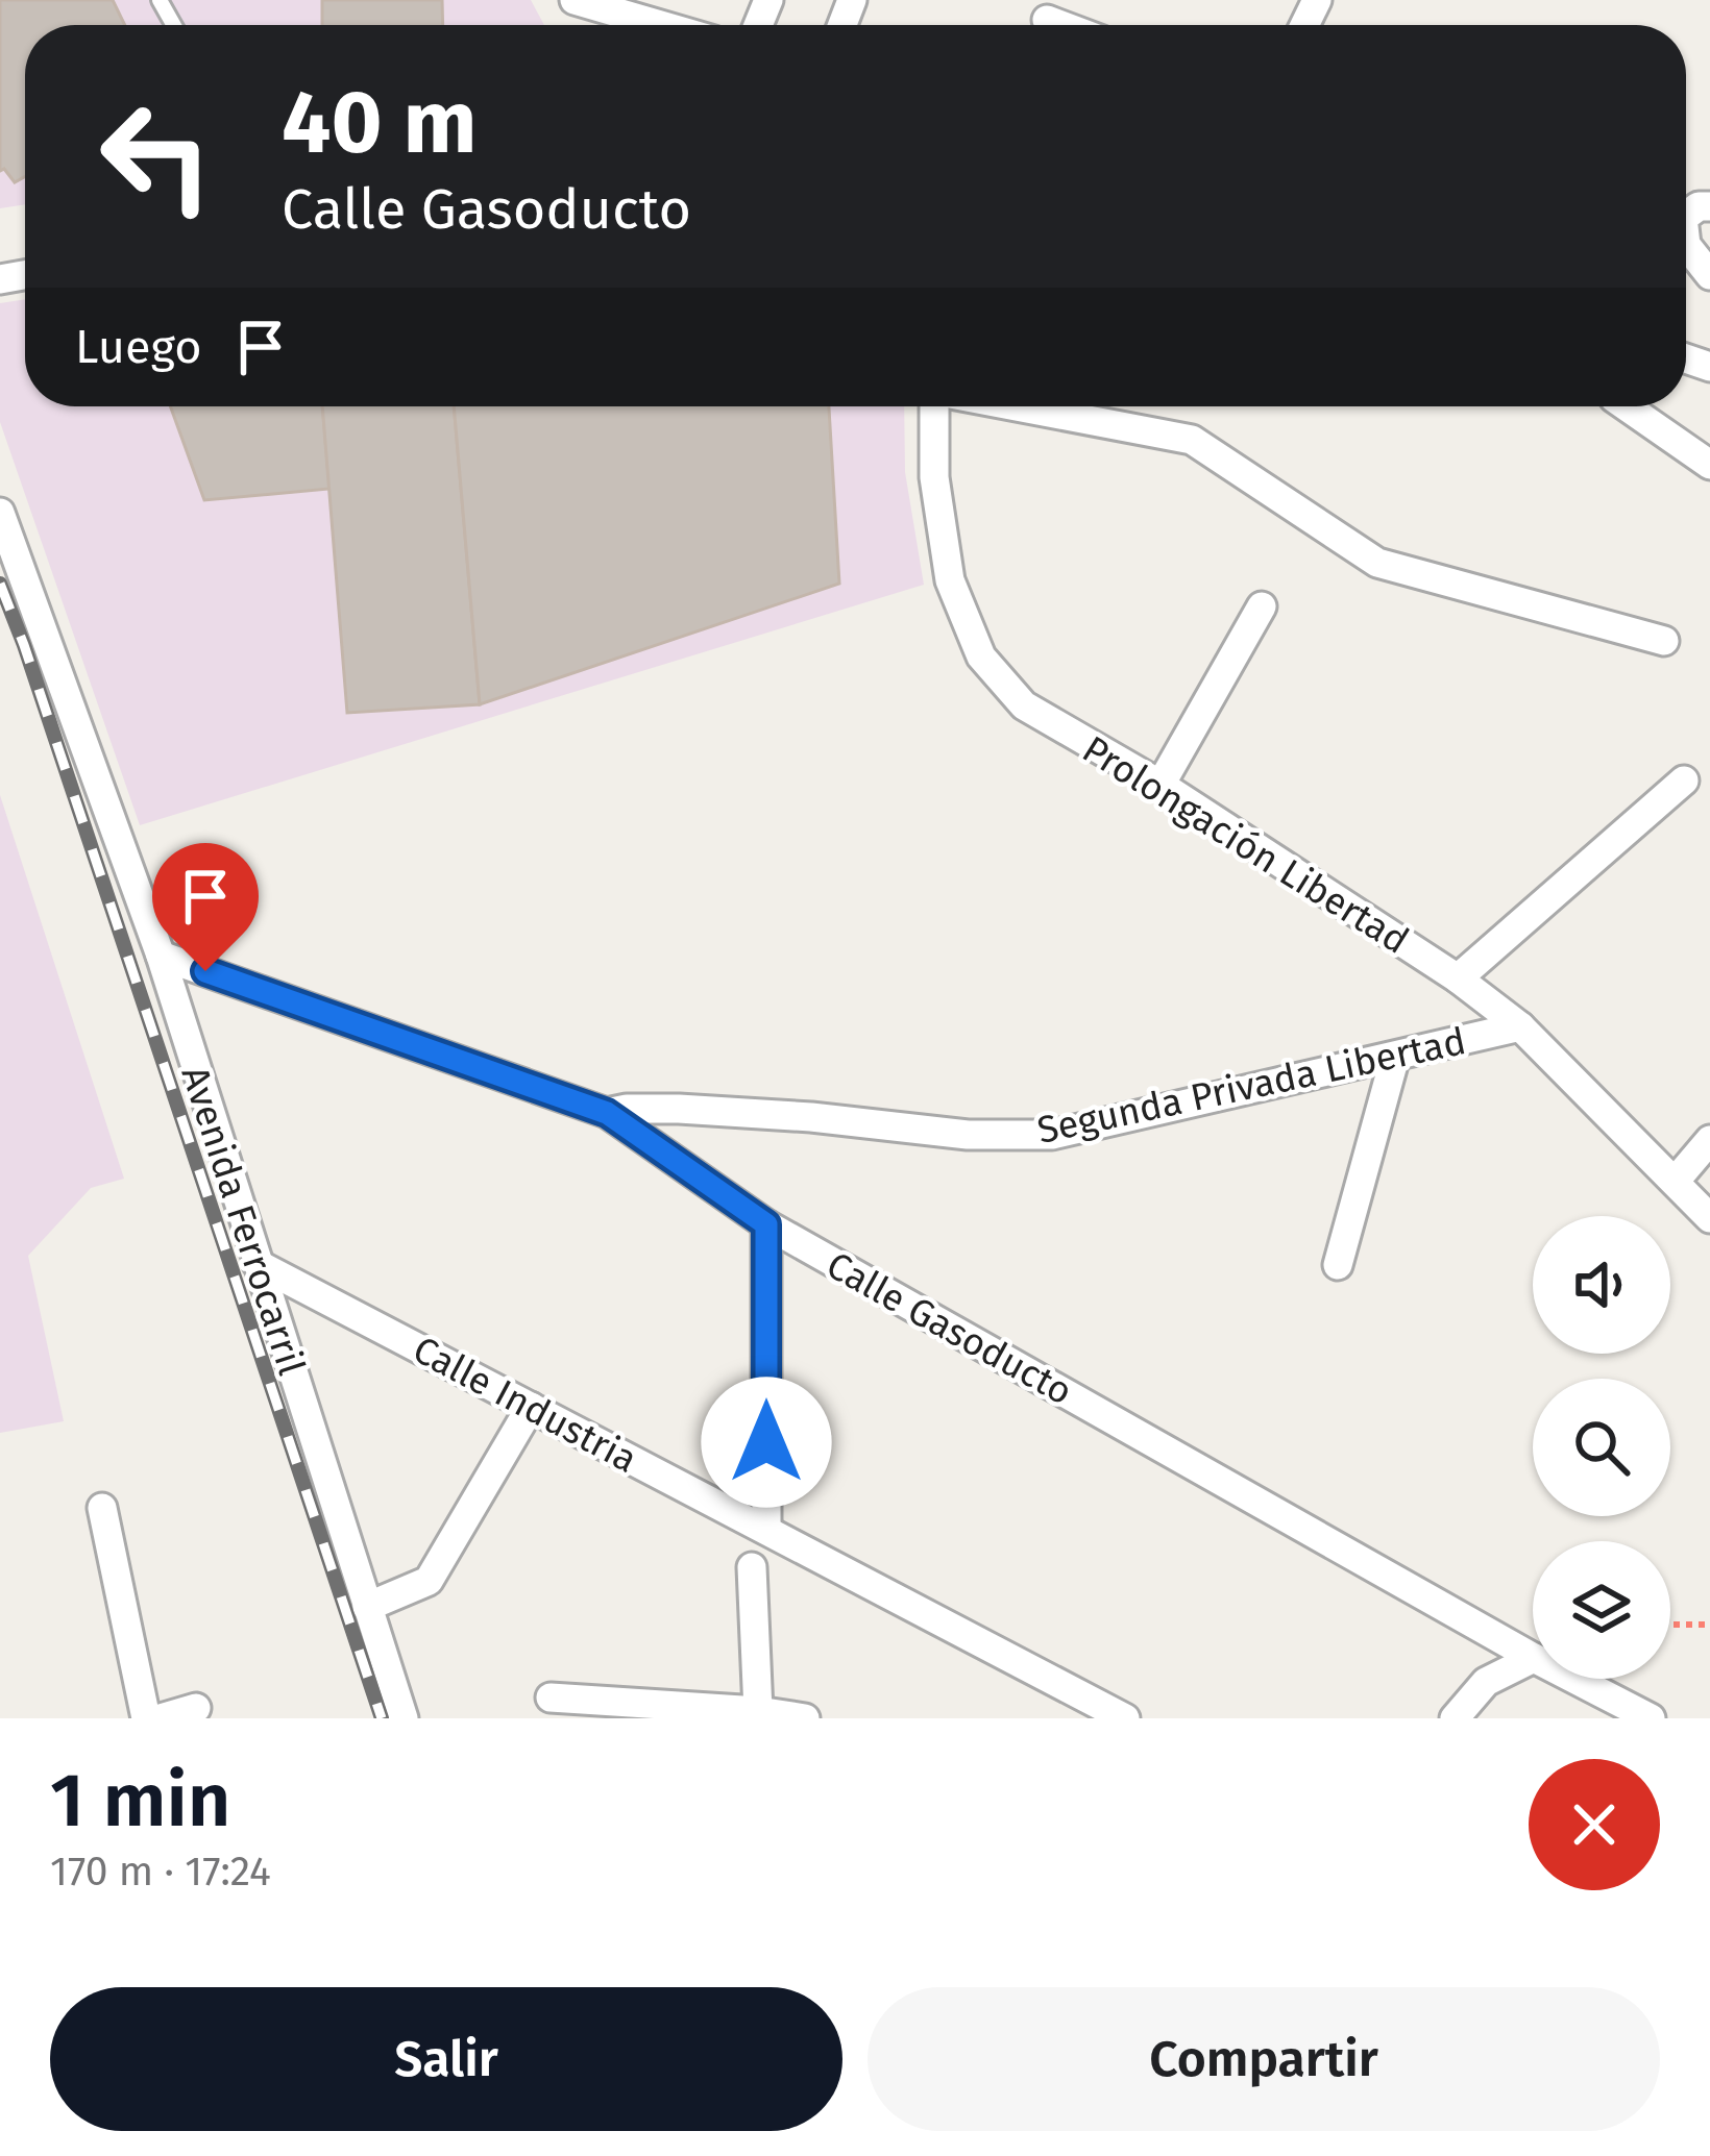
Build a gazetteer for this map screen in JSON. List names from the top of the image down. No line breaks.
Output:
{"streets":{"street":["Prolongación Libertad","Segunda Privada Libertad","Avenida Ferrocarril","Calle Gasoducto","Calle Industria"]},"crossings":[["Prolongación Libertad","Segunda Privada Libertad"],["Segunda Privada Libertad","Calle Gasoducto"],["Avenida Ferrocarril","Calle Gasoducto"],["Avenida Ferrocarril","Calle Industria"]],"page":{"turn":["40 m","Calle Gasoducto"],"then":"Luego","heading":["1 min","170 m · 17:24"],"buttons":["Salir","Compartir"]}}
